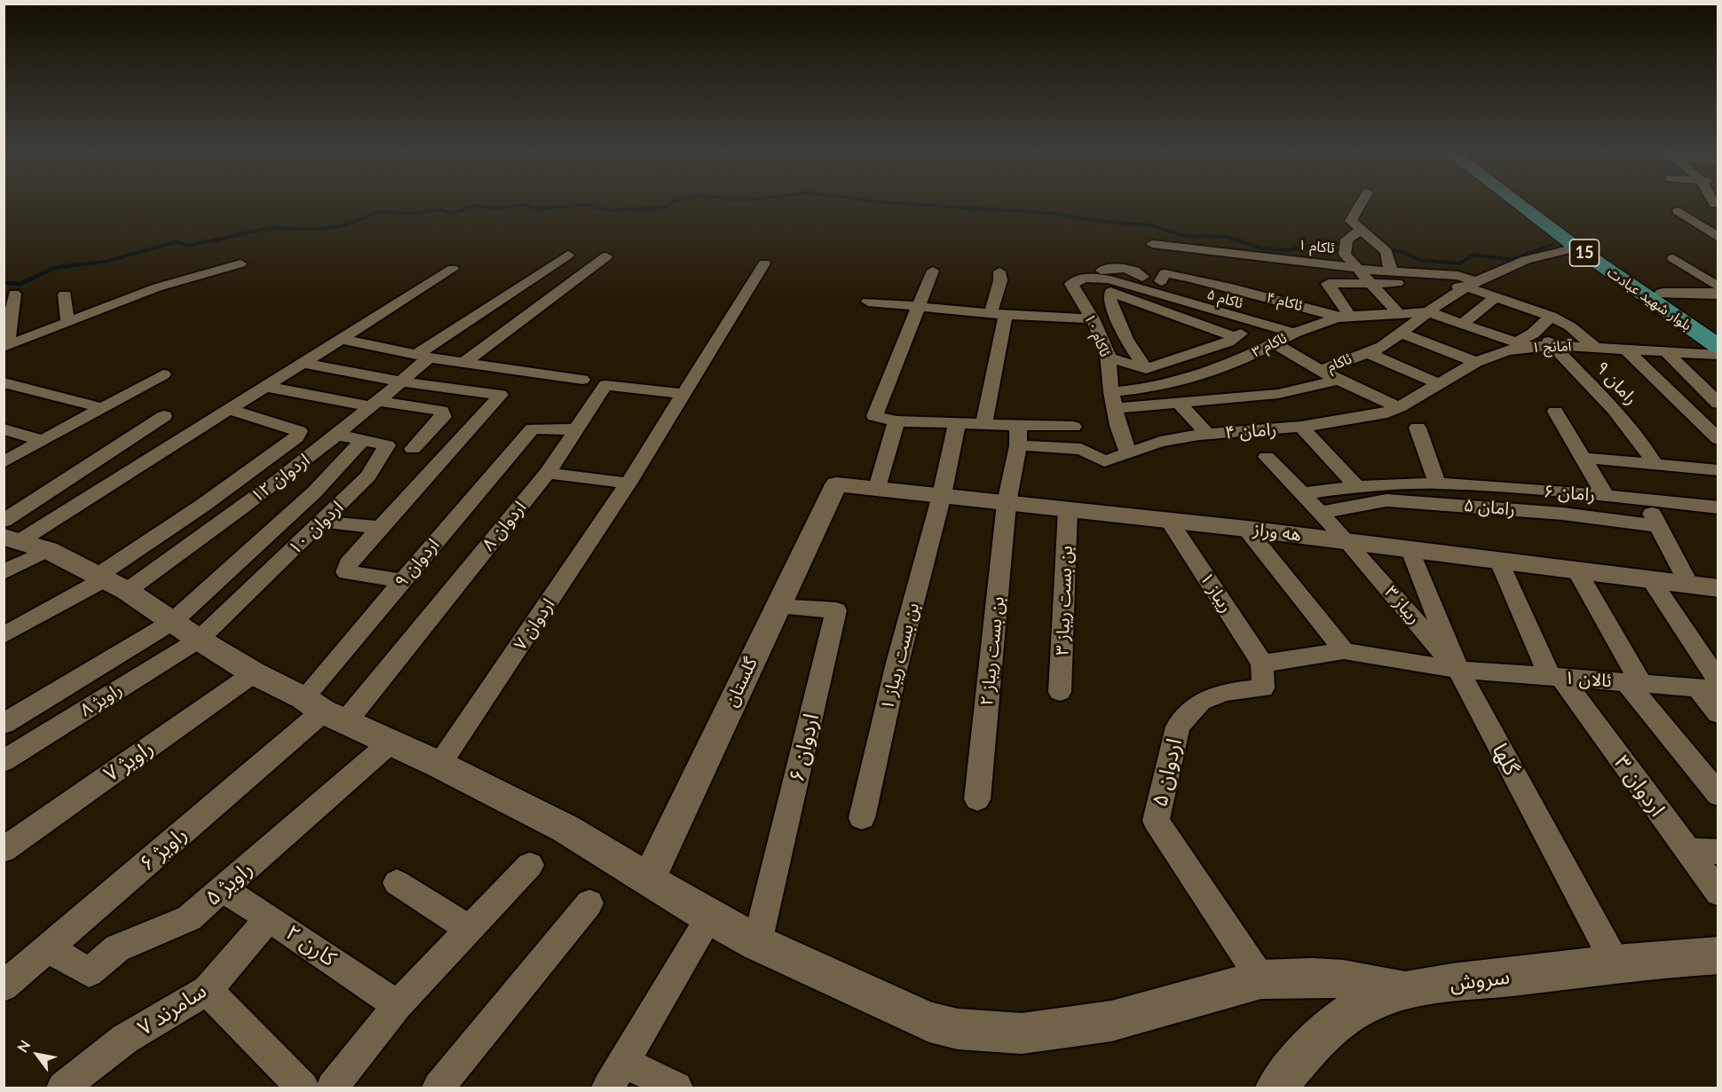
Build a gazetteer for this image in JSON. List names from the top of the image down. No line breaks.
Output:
{"streets":{"main road":["15","بلوار شهید عبادت"],"street":["ئاکام ۱","ئاکام ۵","ئاکام ۴","ئاکام ۱۰","ئاکام ۳","آمانج ۱","ئاکام","رامان ۹","رامان ۴","اردوان ۱۲","رامان ۶","رامان ۵","اردوان ۸","اردوان ۱۰","هه وراز","اردوان ۹","ریباز ۱","بن بست ریباز ۳","ریباز ۳","اردوان ۷","بن بست ریباز ۲","بن بست ریباز ۱","ئالان ۱","گلستان","راویژ ۸","اردوان ۶","گلها","راویژ ۷","اردوان ۵","اردوان ۳","راویژ ۶","راویژ ۵","کارن ۲","سروش","سامرند ۷"]},"crossings":[["ئاکام ۱","ئاکام"],["ئاکام ۵","ئاکام ۴"],["ئاکام ۵","ئاکام ۱۰"],["ئاکام ۵","ئاکام ۳"],["بلوار شهید عبادت","ئاکام"],["ئاکام ۴","ئاکام ۳"],["ئاکام ۱۰","ئاکام ۳"],["ئاکام ۱۰","ئاکام"],["ئاکام ۱۰","رامان ۴"],["ئاکام ۳","ئاکام"],["آمانج ۱","رامان ۹"],["آمانج ۱","رامان ۴"],["رامان ۴","بن بست ریباز ۲"],["اردوان ۱۲","اردوان ۱۰"],["رامان ۶","ریباز ۳"],["رامان ۵","ریباز ۳"],["اردوان ۸","اردوان ۹"],["اردوان ۸","اردوان ۷"],["اردوان ۸","راویژ ۶"],["اردوان ۱۰","راویژ ۸"],["هه وراز","ریباز ۱"],["هه وراز","بن بست ریباز ۳"],["هه وراز","ریباز ۳"],["هه وراز","بن بست ریباز ۲"],["هه وراز","بن بست ریباز ۱"],["هه وراز","گلستان"],["هه وراز","گلها"],["هه وراز","اردوان ۳"],["اردوان ۹","راویژ ۶"],["ریباز ۱","اردوان ۵"],["ریباز ۳","ئالان ۱"],["ریباز ۳","گلها"],["ئالان ۱","گلها"],["ئالان ۱","اردوان ۳"],["گلستان","اردوان ۶"],["گلها","سروش"],["راویژ ۶","راویژ ۵"],["راویژ ۵","کارن ۲"],["کارن ۲","سامرند ۷"]],"north":"top left"}
